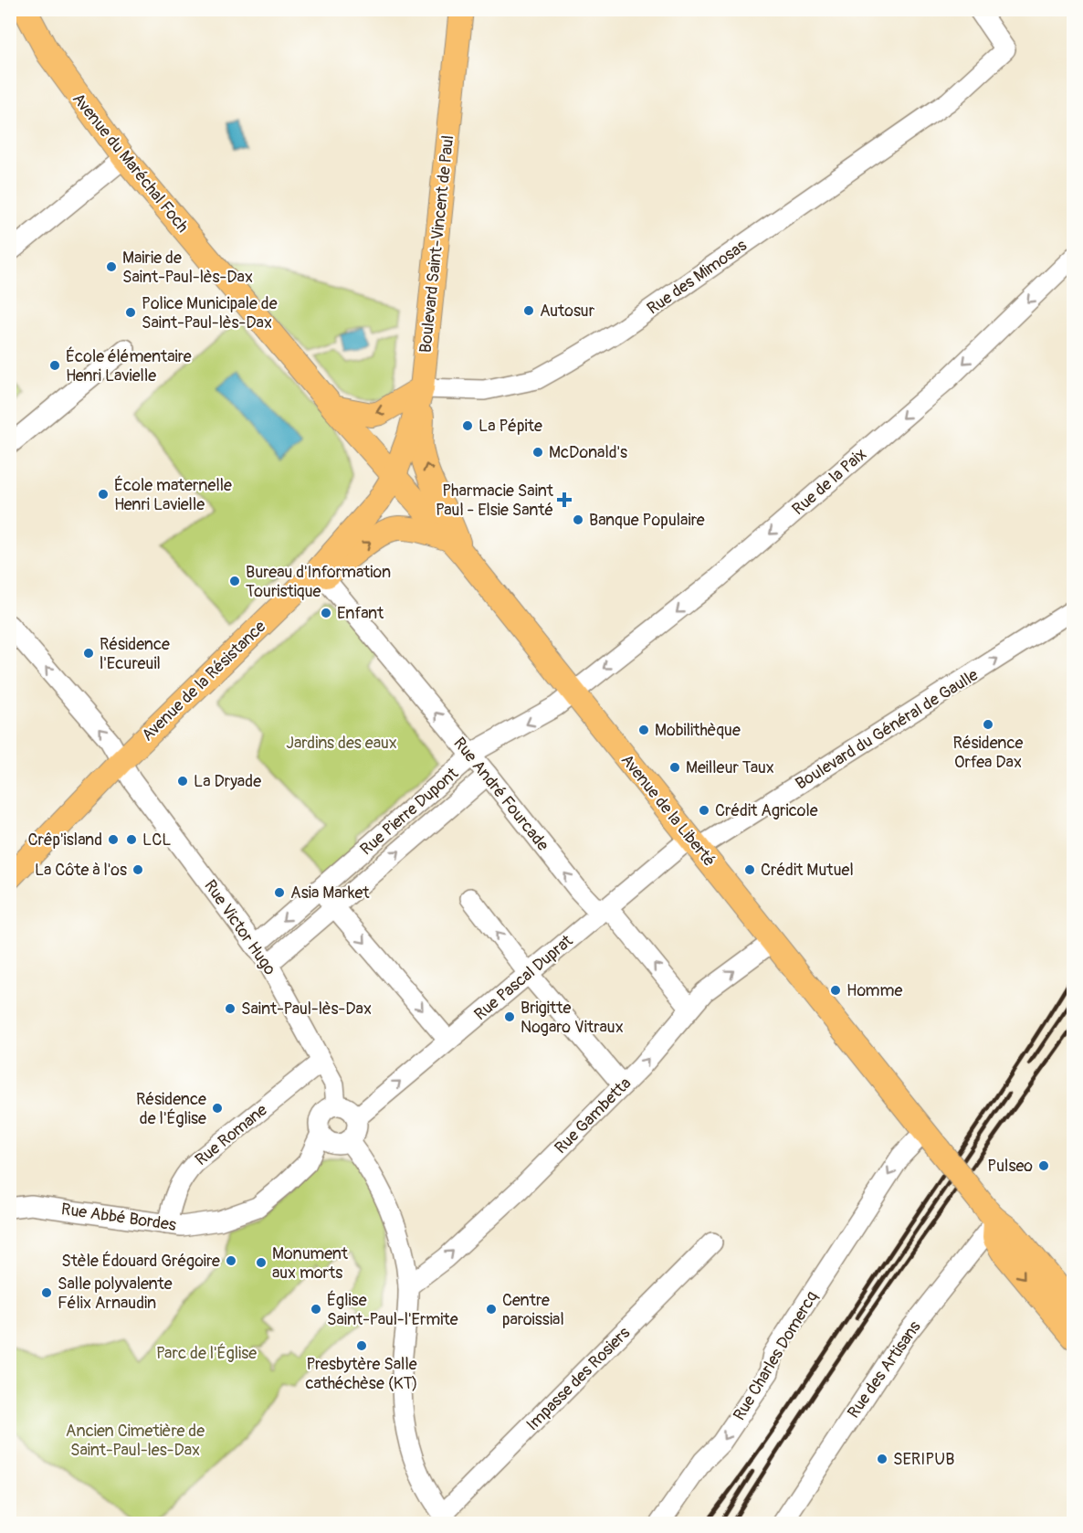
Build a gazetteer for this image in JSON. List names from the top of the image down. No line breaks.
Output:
{"streets":{"main road":["Avenue du Maréchal Foch","Boulevard Saint-Vincent de Paul","Avenue de la Résistance","Avenue de la Liberté"],"street":["Rue des Mimosas","Rue de la Paix","Boulevard du Général de Gaulle","Rue André Fourcade","Rue Pierre Dupont","Rue Victor Hugo","Rue Pascal Duprat","Rue Gambetta","Rue Romane","Rue Abbé Bordes","Rue Charles Domercq","Rue des Artisans","Impasse des Rosiers"]},"crossings":[["Avenue du Maréchal Foch","Boulevard Saint-Vincent de Paul"],["Avenue du Maréchal Foch","Avenue de la Résistance"],["Avenue du Maréchal Foch","Avenue de la Liberté"],["Boulevard Saint-Vincent de Paul","Rue des Mimosas"],["Boulevard Saint-Vincent de Paul","Avenue de la Résistance"],["Boulevard Saint-Vincent de Paul","Avenue de la Liberté"],["Rue de la Paix","Avenue de la Liberté"],["Rue de la Paix","Rue Pierre Dupont"],["Avenue de la Résistance","Rue André Fourcade"],["Avenue de la Résistance","Avenue de la Liberté"],["Avenue de la Résistance","Rue Victor Hugo"],["Boulevard du Général de Gaulle","Avenue de la Liberté"],["Boulevard du Général de Gaulle","Rue Pascal Duprat"],["Rue André Fourcade","Rue Pierre Dupont"],["Rue André Fourcade","Rue Pascal Duprat"],["Rue André Fourcade","Rue Gambetta"],["Avenue de la Liberté","Rue Pierre Dupont"],["Avenue de la Liberté","Rue Pascal Duprat"],["Avenue de la Liberté","Rue Gambetta"],["Avenue de la Liberté","Rue Charles Domercq"],["Avenue de la Liberté","Rue des Artisans"],["Rue Pierre Dupont","Rue Victor Hugo"],["Rue Victor Hugo","Rue Pascal Duprat"],["Rue Victor Hugo","Rue Romane"],["Rue Victor Hugo","Rue Abbé Bordes"],["Rue Pascal Duprat","Rue Abbé Bordes"],["Rue Romane","Rue Abbé Bordes"]],"one_way":["Rue de la Paix","Boulevard du Général de Gaulle","Rue Gambetta","Rue Charles Domercq"],"parks":["Jardins des eaux","Parc de l'Église","Ancien Cimetière de Saint-Paul-les-Dax"],"places":{"other":["Mairie de Saint-Paul-lès-Dax","Autosur","Police Municipale de Saint-Paul-lès-Dax","École élémentaire Henri Lavielle","La Pépite","McDonald's","École maternelle Henri Lavielle","Banque Populaire","Bureau d'Information Touristique","Enfant","Résidence l'Ecureuil","Résidence Orfea Dax","Mobilithèque","Meilleur Taux","La Dryade","Crédit Agricole","Crêp'island","LCL","La Côte à l'os","Crédit Mutuel","Asia Market","Homme","Saint-Paul-lès-Dax","Brigitte Nogaro Vitraux","Résidence de l'Église","Pulseo","Stèle Édouard Grégoire","Monument aux morts","Salle polyvalente Félix Arnaudin","Église Saint-Paul-l'Ermite","Centre paroissial","Presbytère Salle cathéchèse (KT)","SERIPUB"],"health":["Pharmacie Saint Paul - Elsie Santé"]}}
